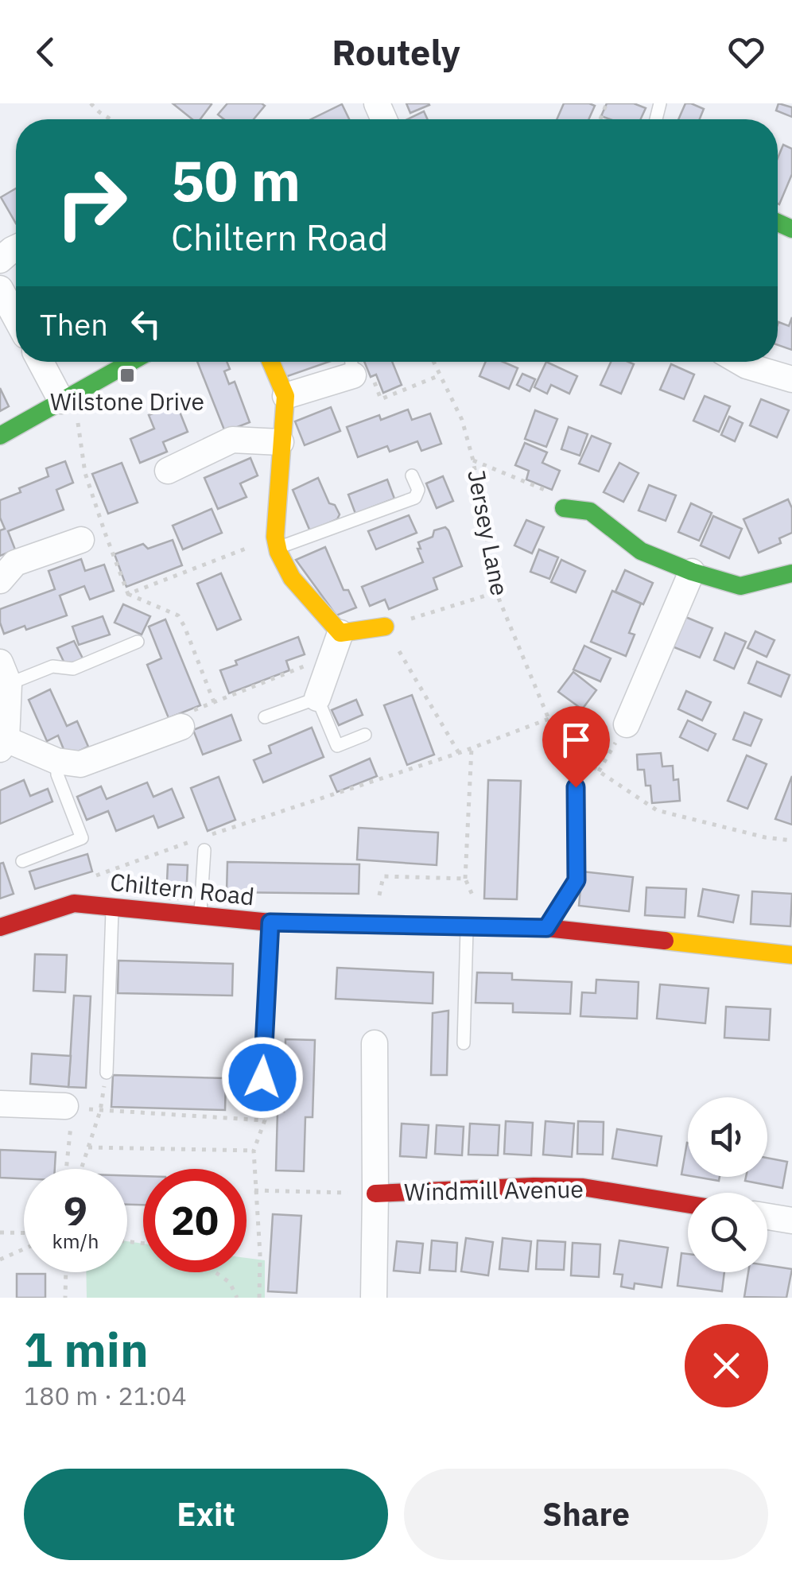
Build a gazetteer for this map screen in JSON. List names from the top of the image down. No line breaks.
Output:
{"streets":{"street":["Chiltern Road","Windmill Avenue"],"path":["Jersey Lane"]},"places":{"transit":["Wilstone Drive"]},"page":{"header":"Routely","turn":["50 m","Chiltern Road"],"then":"Then","speed":"9 km/h","limit":"20","heading":["1 min","180 m · 21:04"],"buttons":["Exit","Share"]}}
